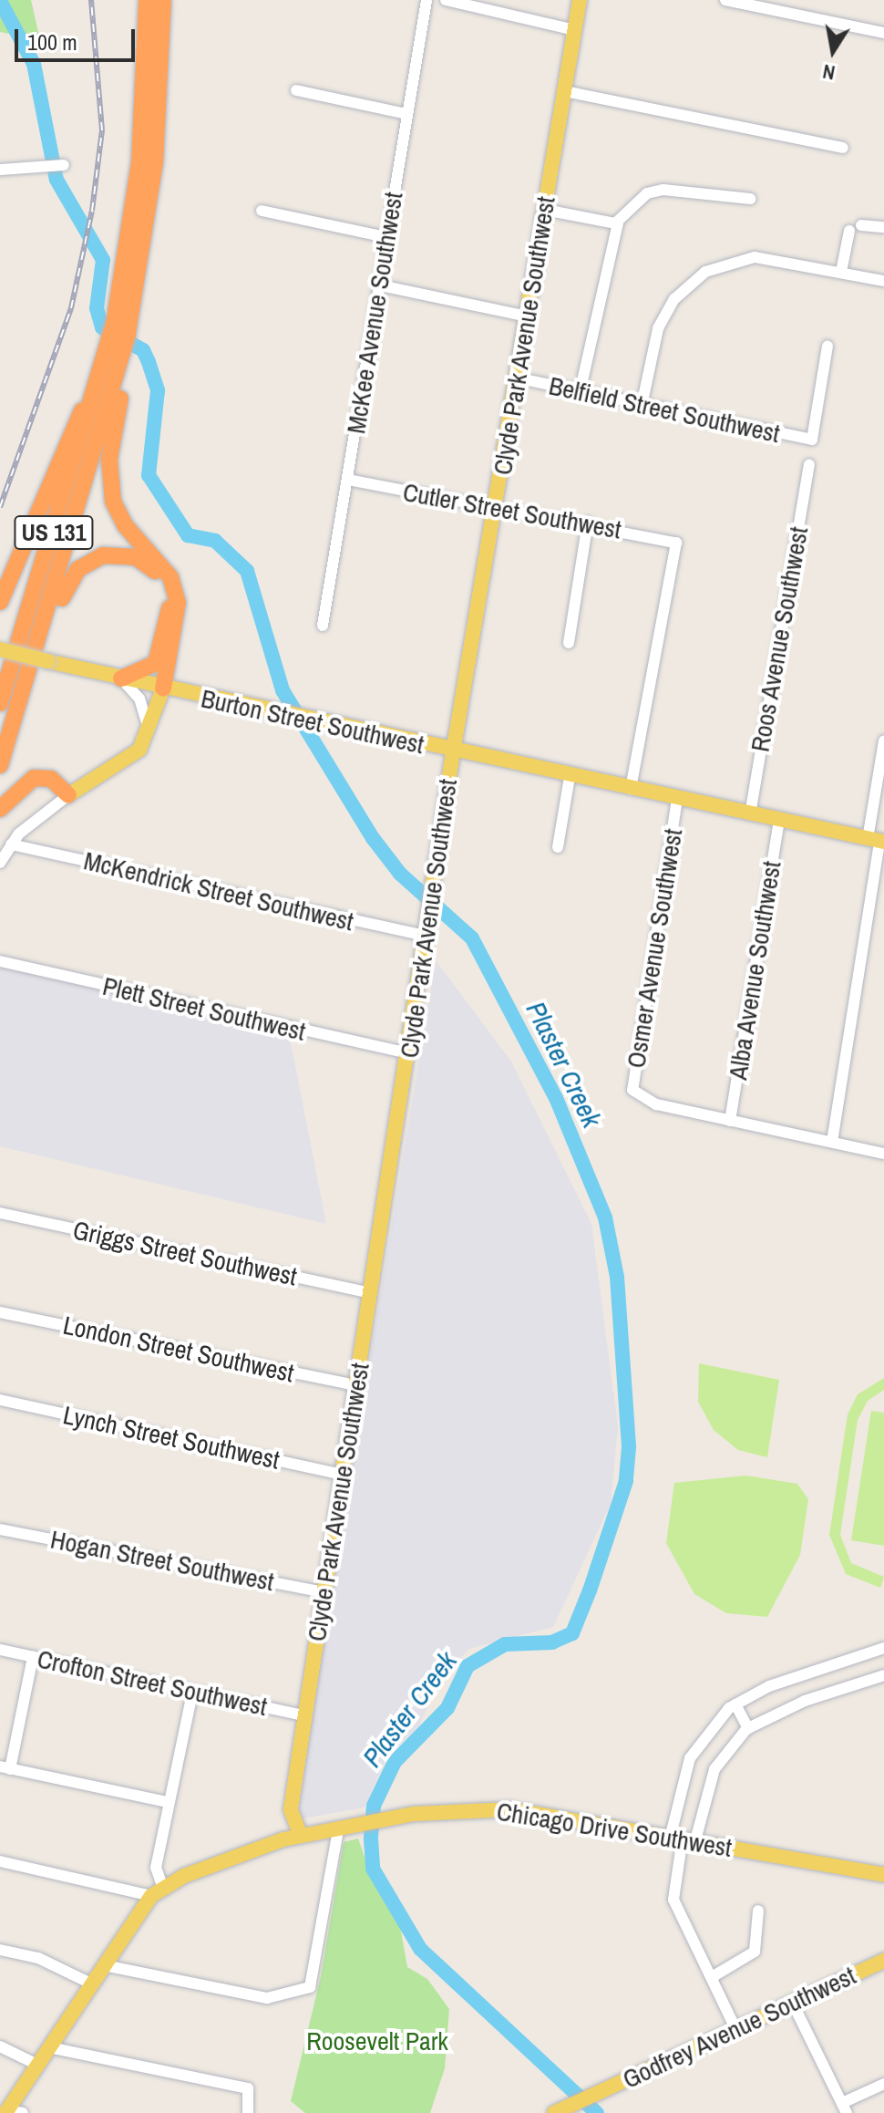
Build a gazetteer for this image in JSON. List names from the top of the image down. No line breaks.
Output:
{"streets":{"highway":["US 131"],"main road":["Clyde Park Avenue Southwest","Burton Street Southwest","Chicago Drive Southwest","Godfrey Avenue Southwest"],"street":["McKee Avenue Southwest","Belfield Street Southwest","Cutler Street Southwest","Roos Avenue Southwest","McKendrick Street Southwest","Osmer Avenue Southwest","Alba Avenue Southwest","Plett Street Southwest","Griggs Street Southwest","London Street Southwest","Lynch Street Southwest","Hogan Street Southwest","Crofton Street Southwest"]},"crossings":[["McKee Avenue Southwest","Cutler Street Southwest"],["Clyde Park Avenue Southwest","Belfield Street Southwest"],["Clyde Park Avenue Southwest","Cutler Street Southwest"],["Clyde Park Avenue Southwest","Burton Street Southwest"],["Clyde Park Avenue Southwest","McKendrick Street Southwest"],["Clyde Park Avenue Southwest","Plett Street Southwest"],["Clyde Park Avenue Southwest","Griggs Street Southwest"],["Clyde Park Avenue Southwest","London Street Southwest"],["Clyde Park Avenue Southwest","Lynch Street Southwest"],["Clyde Park Avenue Southwest","Hogan Street Southwest"],["Clyde Park Avenue Southwest","Crofton Street Southwest"],["Clyde Park Avenue Southwest","Chicago Drive Southwest"],["Cutler Street Southwest","Burton Street Southwest"],["Roos Avenue Southwest","Burton Street Southwest"],["Burton Street Southwest","Osmer Avenue Southwest"],["Burton Street Southwest","Alba Avenue Southwest"],["Osmer Avenue Southwest","Alba Avenue Southwest"]],"water":["Plaster Creek"],"parks":["Roosevelt Park"],"scale_bar":"100 m","north":"bottom"}
